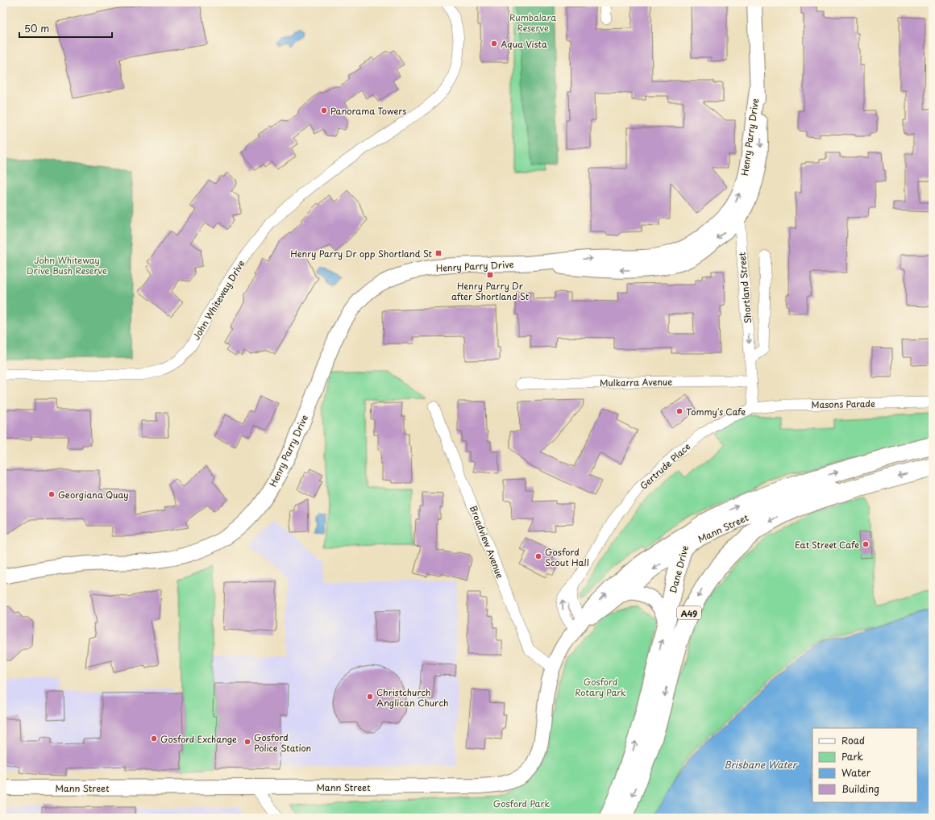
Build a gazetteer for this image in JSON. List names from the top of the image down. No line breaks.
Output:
{"streets":{"highway":["Dane Drive","A49"],"main road":["Henry Parry Drive","Mann Street"],"street":["Shortland Street","John Whiteway Drive","Mulkarra Avenue","Masons Parade","Gertrude Place","Broadview Avenue"]},"crossings":[["Henry Parry Drive","Shortland Street"],["Shortland Street","Mulkarra Avenue"],["Shortland Street","Masons Parade"],["Shortland Street","Gertrude Place"],["Masons Parade","Gertrude Place"],["Gertrude Place","Mann Street"],["Mann Street","Broadview Avenue"],["Mann Street","Dane Drive"],["Mann Street","A49"]],"water":["Brisbane Water"],"parks":["Rumbalara Reserve","John Whiteway Drive Bush Reserve","Gosford Rotary Park","Gosford Park"],"places":{"other":["Aqua Vista","Panorama Towers","Tommy's Cafe","Georgiana Quay","Eat Street Cafe","Gosford Scout Hall","Christchurch Anglican Church","Gosford Exchange","Gosford Police Station"],"transit":["Henry Parry Dr opp Shortland St","Henry Parry Dr after Shortland St"]},"legend":["Road","Park","Water","Building"],"scale_bar":"50 m"}
